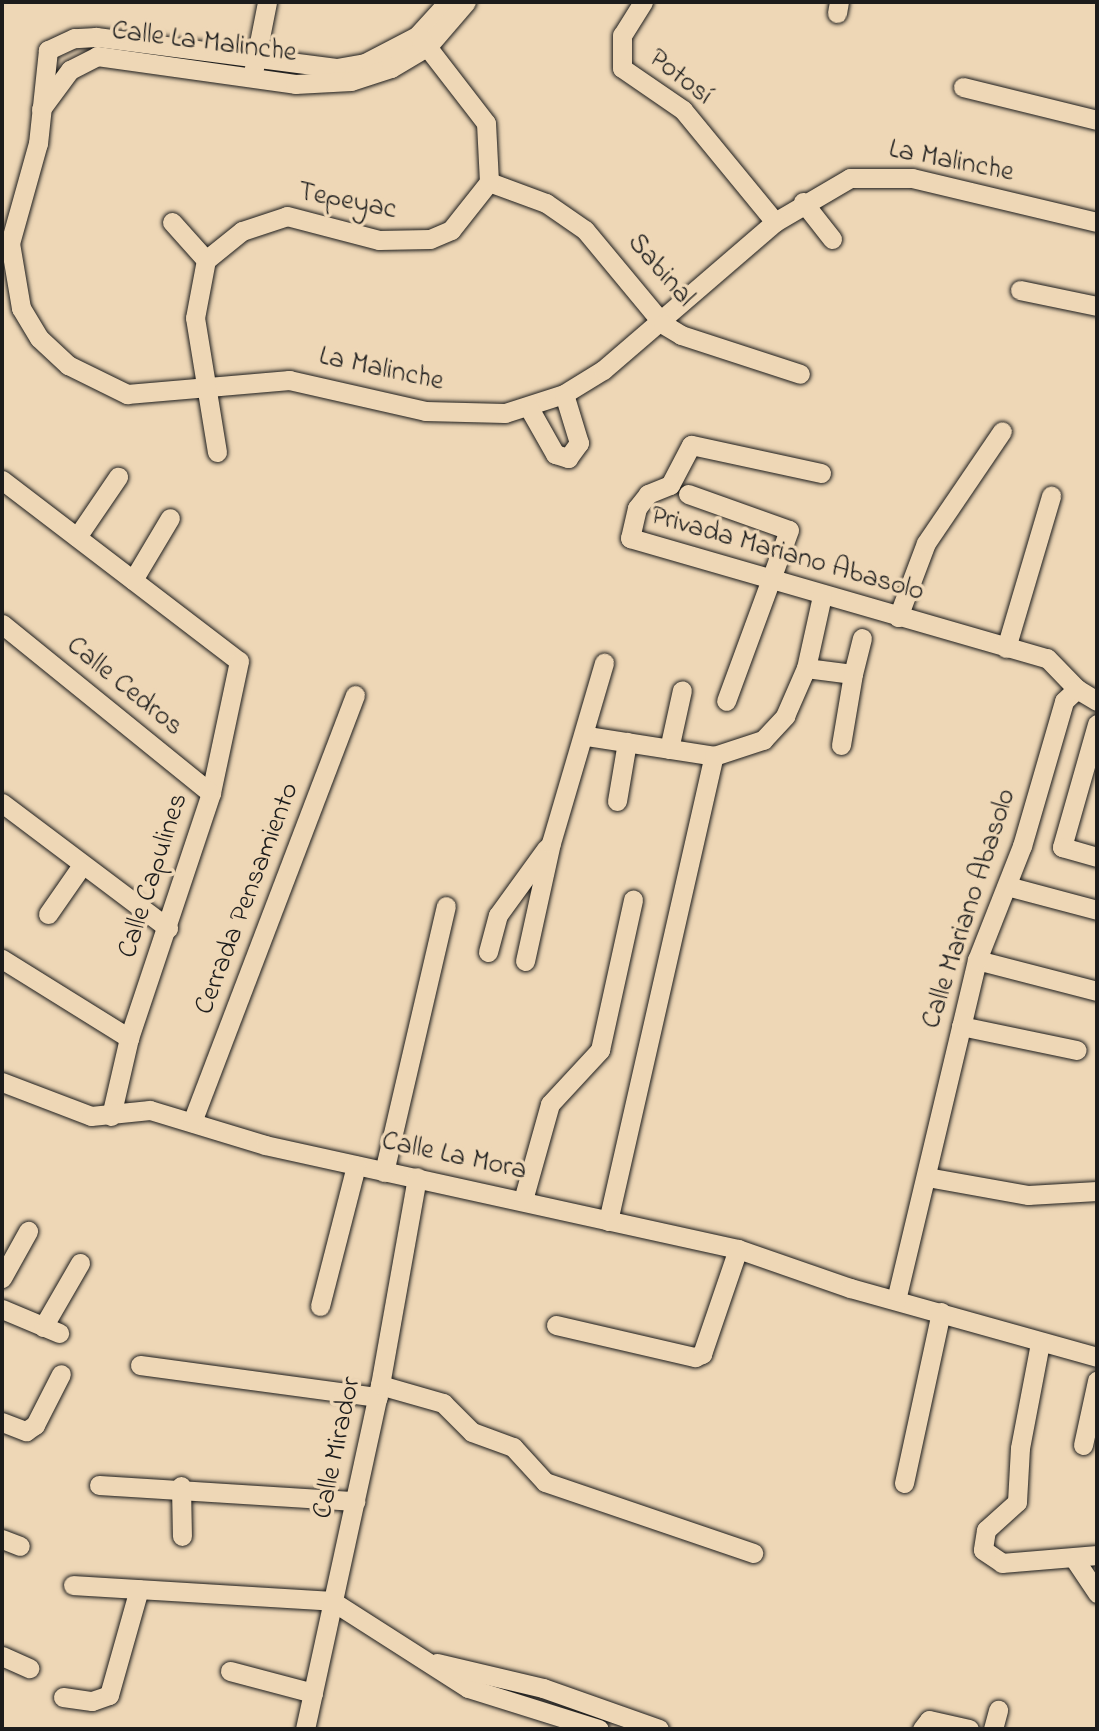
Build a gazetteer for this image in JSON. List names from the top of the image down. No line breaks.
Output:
{"streets":{"street":["Calle La Malinche","Potosí","La Malinche","Tepeyac","Sabinal","Privada Mariano Abasolo","Calle Cedros","Calle Capulines","Cerrada Pensamiento","Calle Mariano Abasolo","Calle La Mora","Calle Mirador"]},"crossings":[["Calle La Malinche","La Malinche"],["Potosí","La Malinche"],["La Malinche","Sabinal"],["Tepeyac","Sabinal"],["Privada Mariano Abasolo","Calle Mariano Abasolo"],["Calle Cedros","Calle Capulines"],["Calle Capulines","Calle La Mora"],["Cerrada Pensamiento","Calle La Mora"],["Calle Mariano Abasolo","Calle La Mora"],["Calle La Mora","Calle Mirador"]]}
